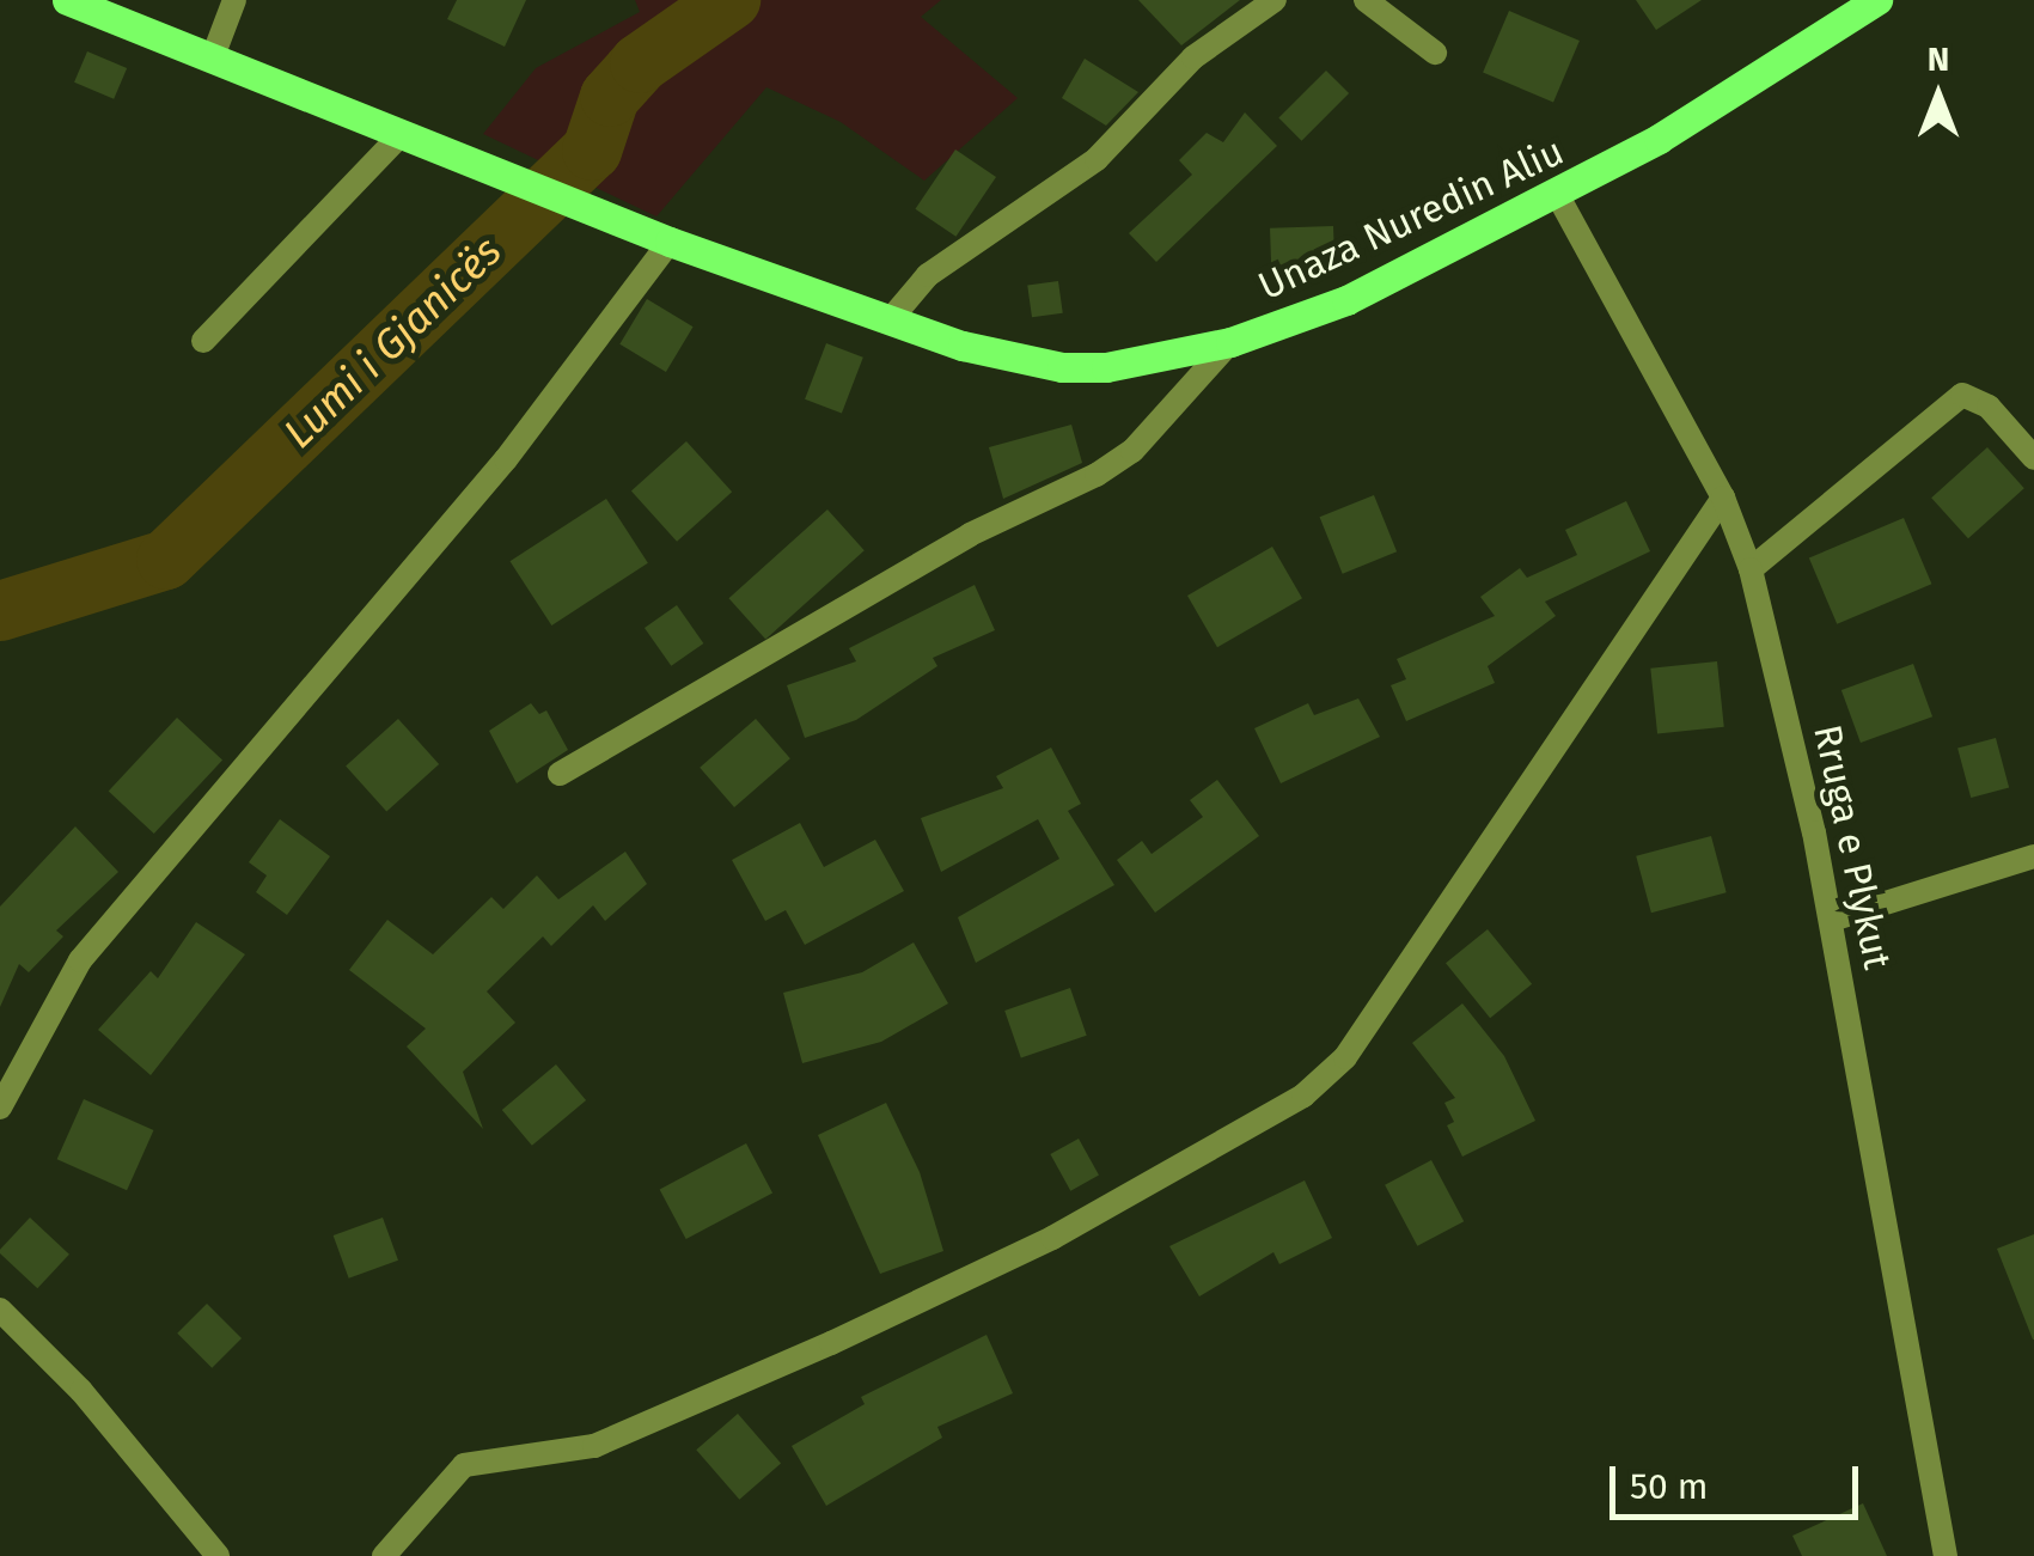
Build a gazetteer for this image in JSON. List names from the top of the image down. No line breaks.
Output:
{"streets":{"main road":["Unaza Nuredin Aliu"],"street":["Rruga e Plykut"]},"crossings":[["Unaza Nuredin Aliu","Rruga e Plykut"]],"water":["Lumi i Gjanicës"],"scale_bar":"50 m","north":"top"}
